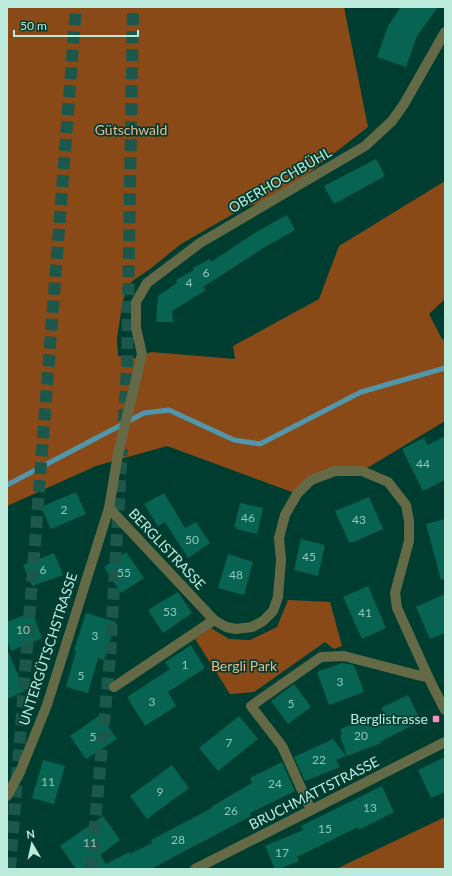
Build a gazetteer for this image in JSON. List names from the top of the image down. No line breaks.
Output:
{"streets":{"street":["OBERHOCHBÜHL","BERGLISTRASSE","UNTERGÜTSCHSTRASSE","BRUCHMATTSTRASSE"]},"crossings":[["OBERHOCHBÜHL","BERGLISTRASSE"],["BERGLISTRASSE","UNTERGÜTSCHSTRASSE"]],"parks":["Gütschwald","Bergli Park"],"places":{"transit":["Berglistrasse"]},"house_numbers":["6","4","44","2","46","43","50","45","6","55","48","53","41","10","3","1","5","3","3","5","20","5","7","22","11","24","9","13","26","15","28","11","17"],"scale_bar":"50 m","north":"top"}
